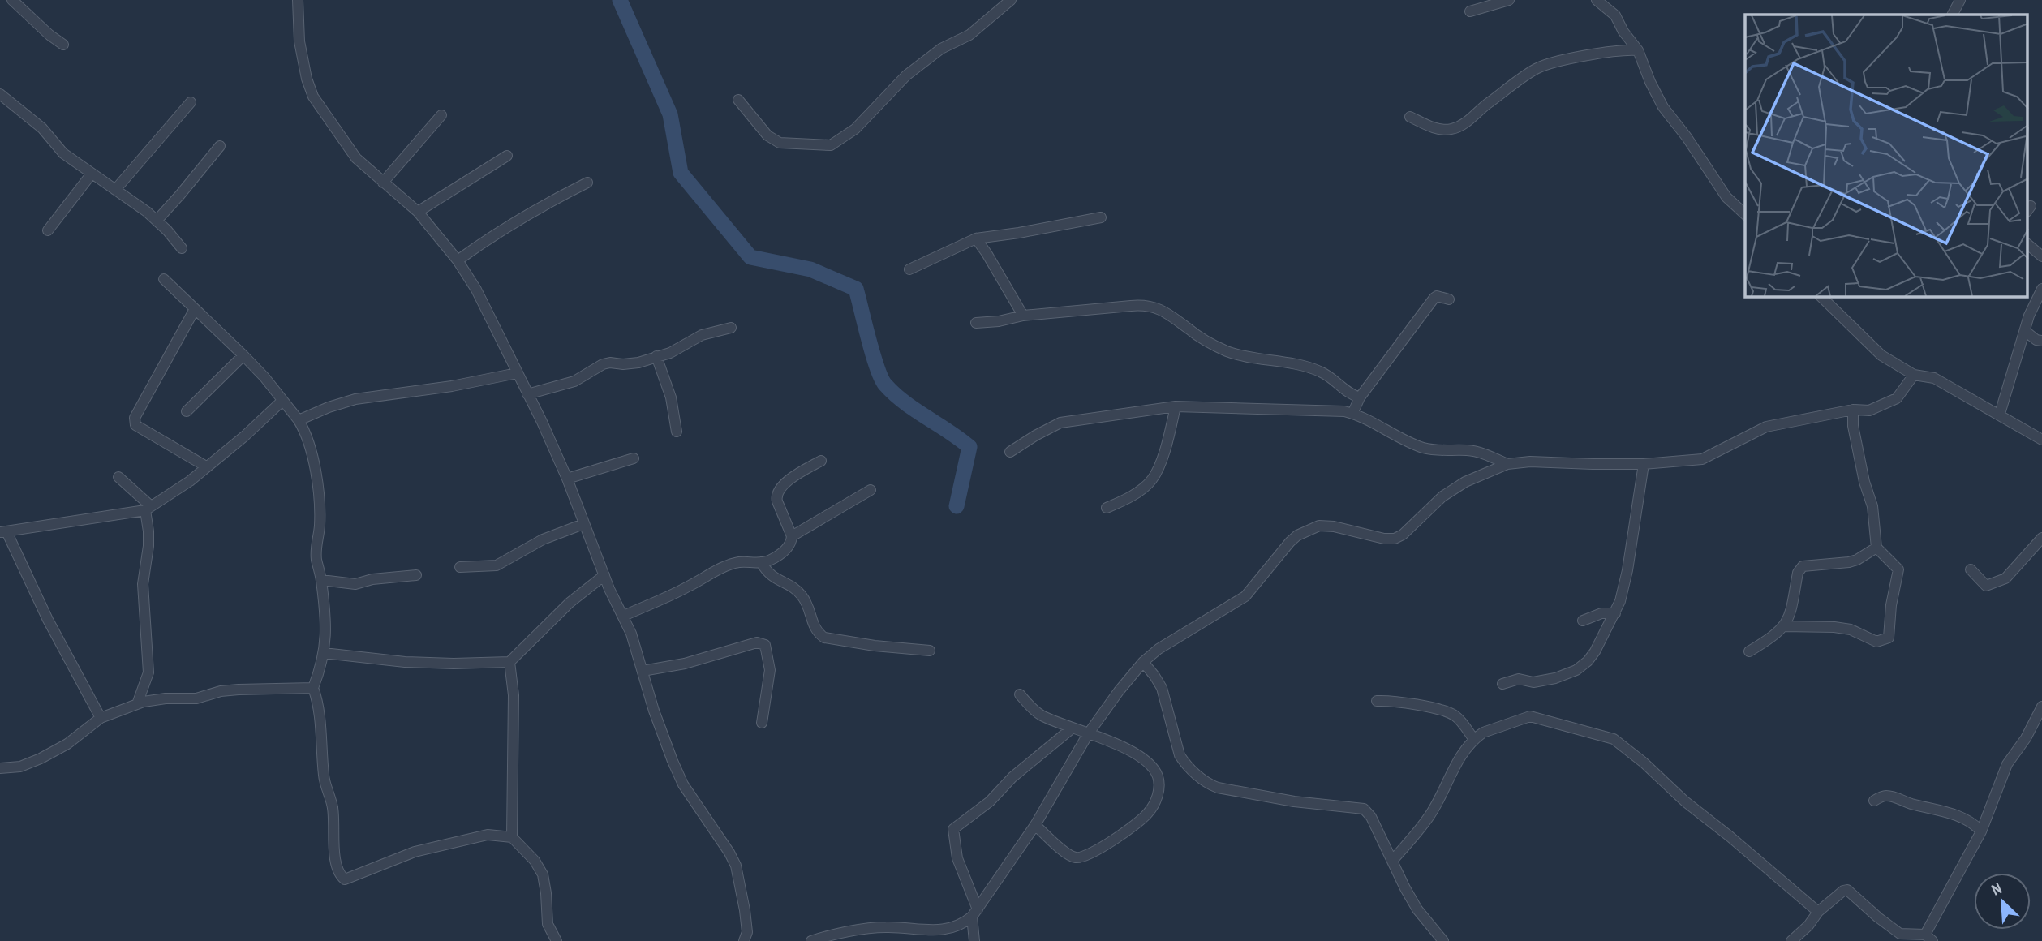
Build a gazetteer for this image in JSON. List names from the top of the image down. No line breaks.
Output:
{"north":"top left"}
